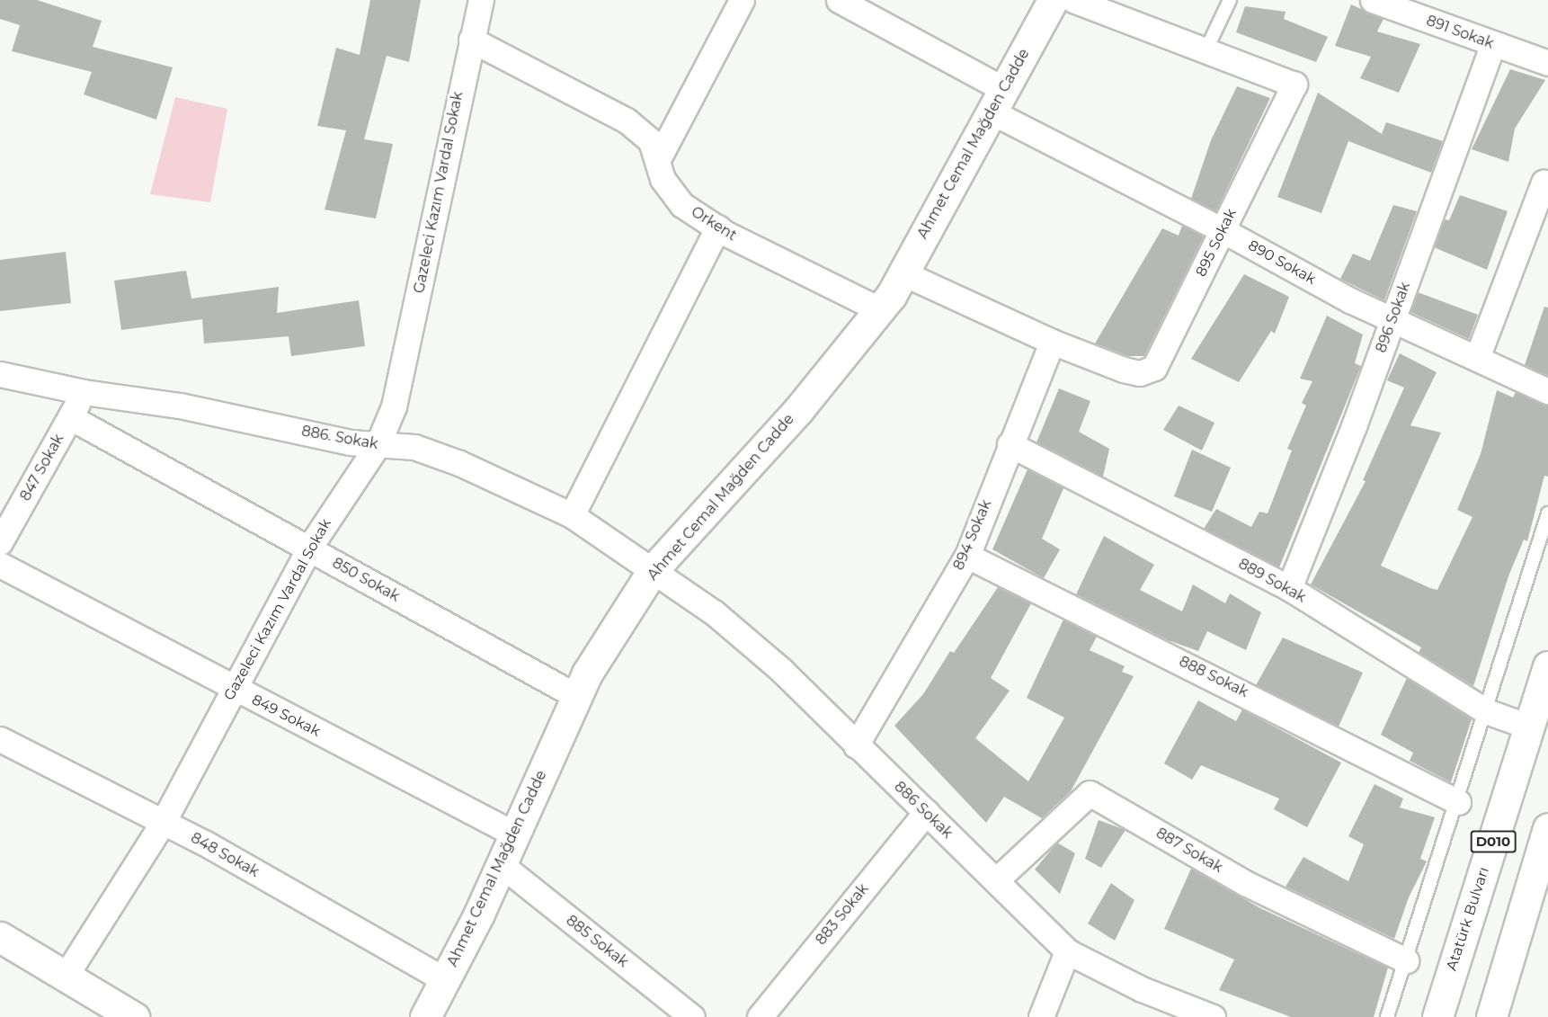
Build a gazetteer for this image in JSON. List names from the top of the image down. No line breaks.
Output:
{"streets":{"main road":["Ahmet Cemal Mağden Cadde","D010","Atatürk Bulvarı"],"street":["891 Sokak","Gazeleci Kazım Vardal Sokak","Orkent","895 Sokak","890 Sokak","896 Sokak","886. Sokak","847 Sokak","894 Sokak","850 Sokak","889 Sokak","888 Sokak","849 Sokak","886 Sokak","887 Sokak","848 Sokak","883 Sokak","885 Sokak"]},"crossings":[["891 Sokak","896 Sokak"],["Ahmet Cemal Mağden Cadde","Orkent"],["Ahmet Cemal Mağden Cadde","895 Sokak"],["Ahmet Cemal Mağden Cadde","890 Sokak"],["Ahmet Cemal Mağden Cadde","886. Sokak"],["Ahmet Cemal Mağden Cadde","850 Sokak"],["Ahmet Cemal Mağden Cadde","849 Sokak"],["Ahmet Cemal Mağden Cadde","886 Sokak"],["Ahmet Cemal Mağden Cadde","848 Sokak"],["Ahmet Cemal Mağden Cadde","885 Sokak"],["Gazeleci Kazım Vardal Sokak","Orkent"],["Gazeleci Kazım Vardal Sokak","886. Sokak"],["Gazeleci Kazım Vardal Sokak","850 Sokak"],["Gazeleci Kazım Vardal Sokak","849 Sokak"],["Gazeleci Kazım Vardal Sokak","848 Sokak"],["895 Sokak","890 Sokak"],["895 Sokak","894 Sokak"],["890 Sokak","896 Sokak"],["896 Sokak","889 Sokak"],["886. Sokak","847 Sokak"],["886. Sokak","886 Sokak"],["847 Sokak","850 Sokak"],["894 Sokak","889 Sokak"],["894 Sokak","888 Sokak"],["894 Sokak","886 Sokak"],["889 Sokak","Atatürk Bulvarı"],["886 Sokak","887 Sokak"],["886 Sokak","883 Sokak"]]}
